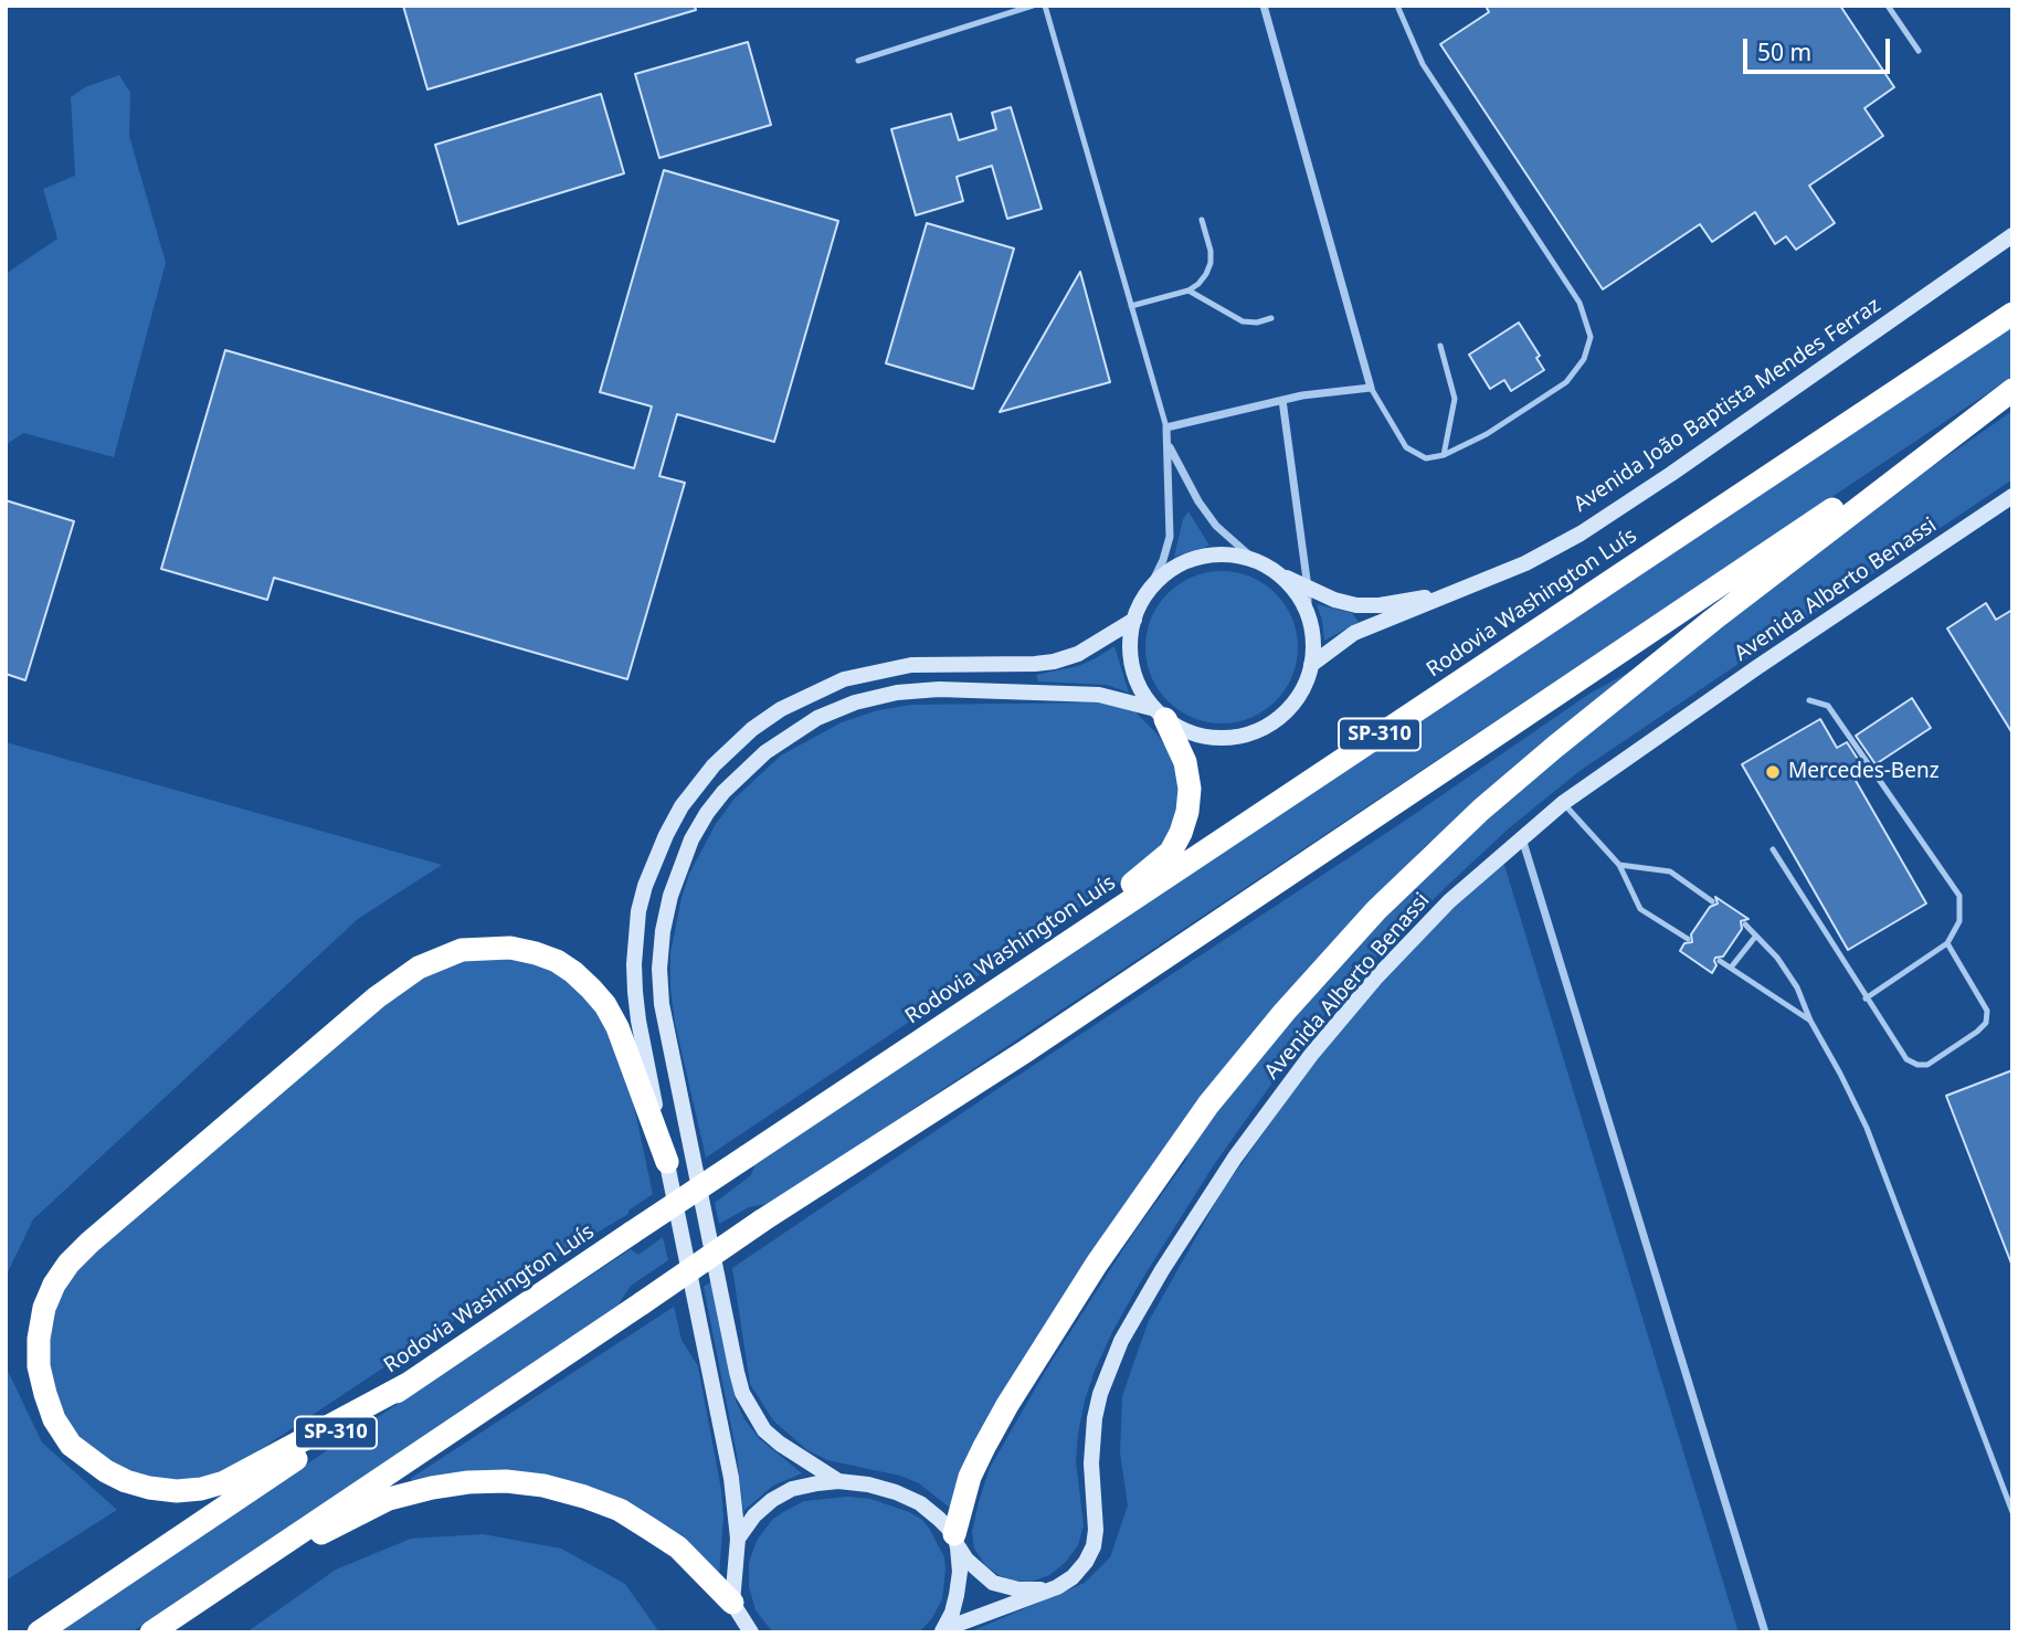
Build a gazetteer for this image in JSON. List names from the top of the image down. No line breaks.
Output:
{"streets":{"highway":["Rodovia Washington Luís","SP-310"],"main road":["Avenida João Baptista Mendes Ferraz","Avenida Alberto Benassi"]},"places":["Mercedes-Benz"],"scale_bar":"50 m"}
